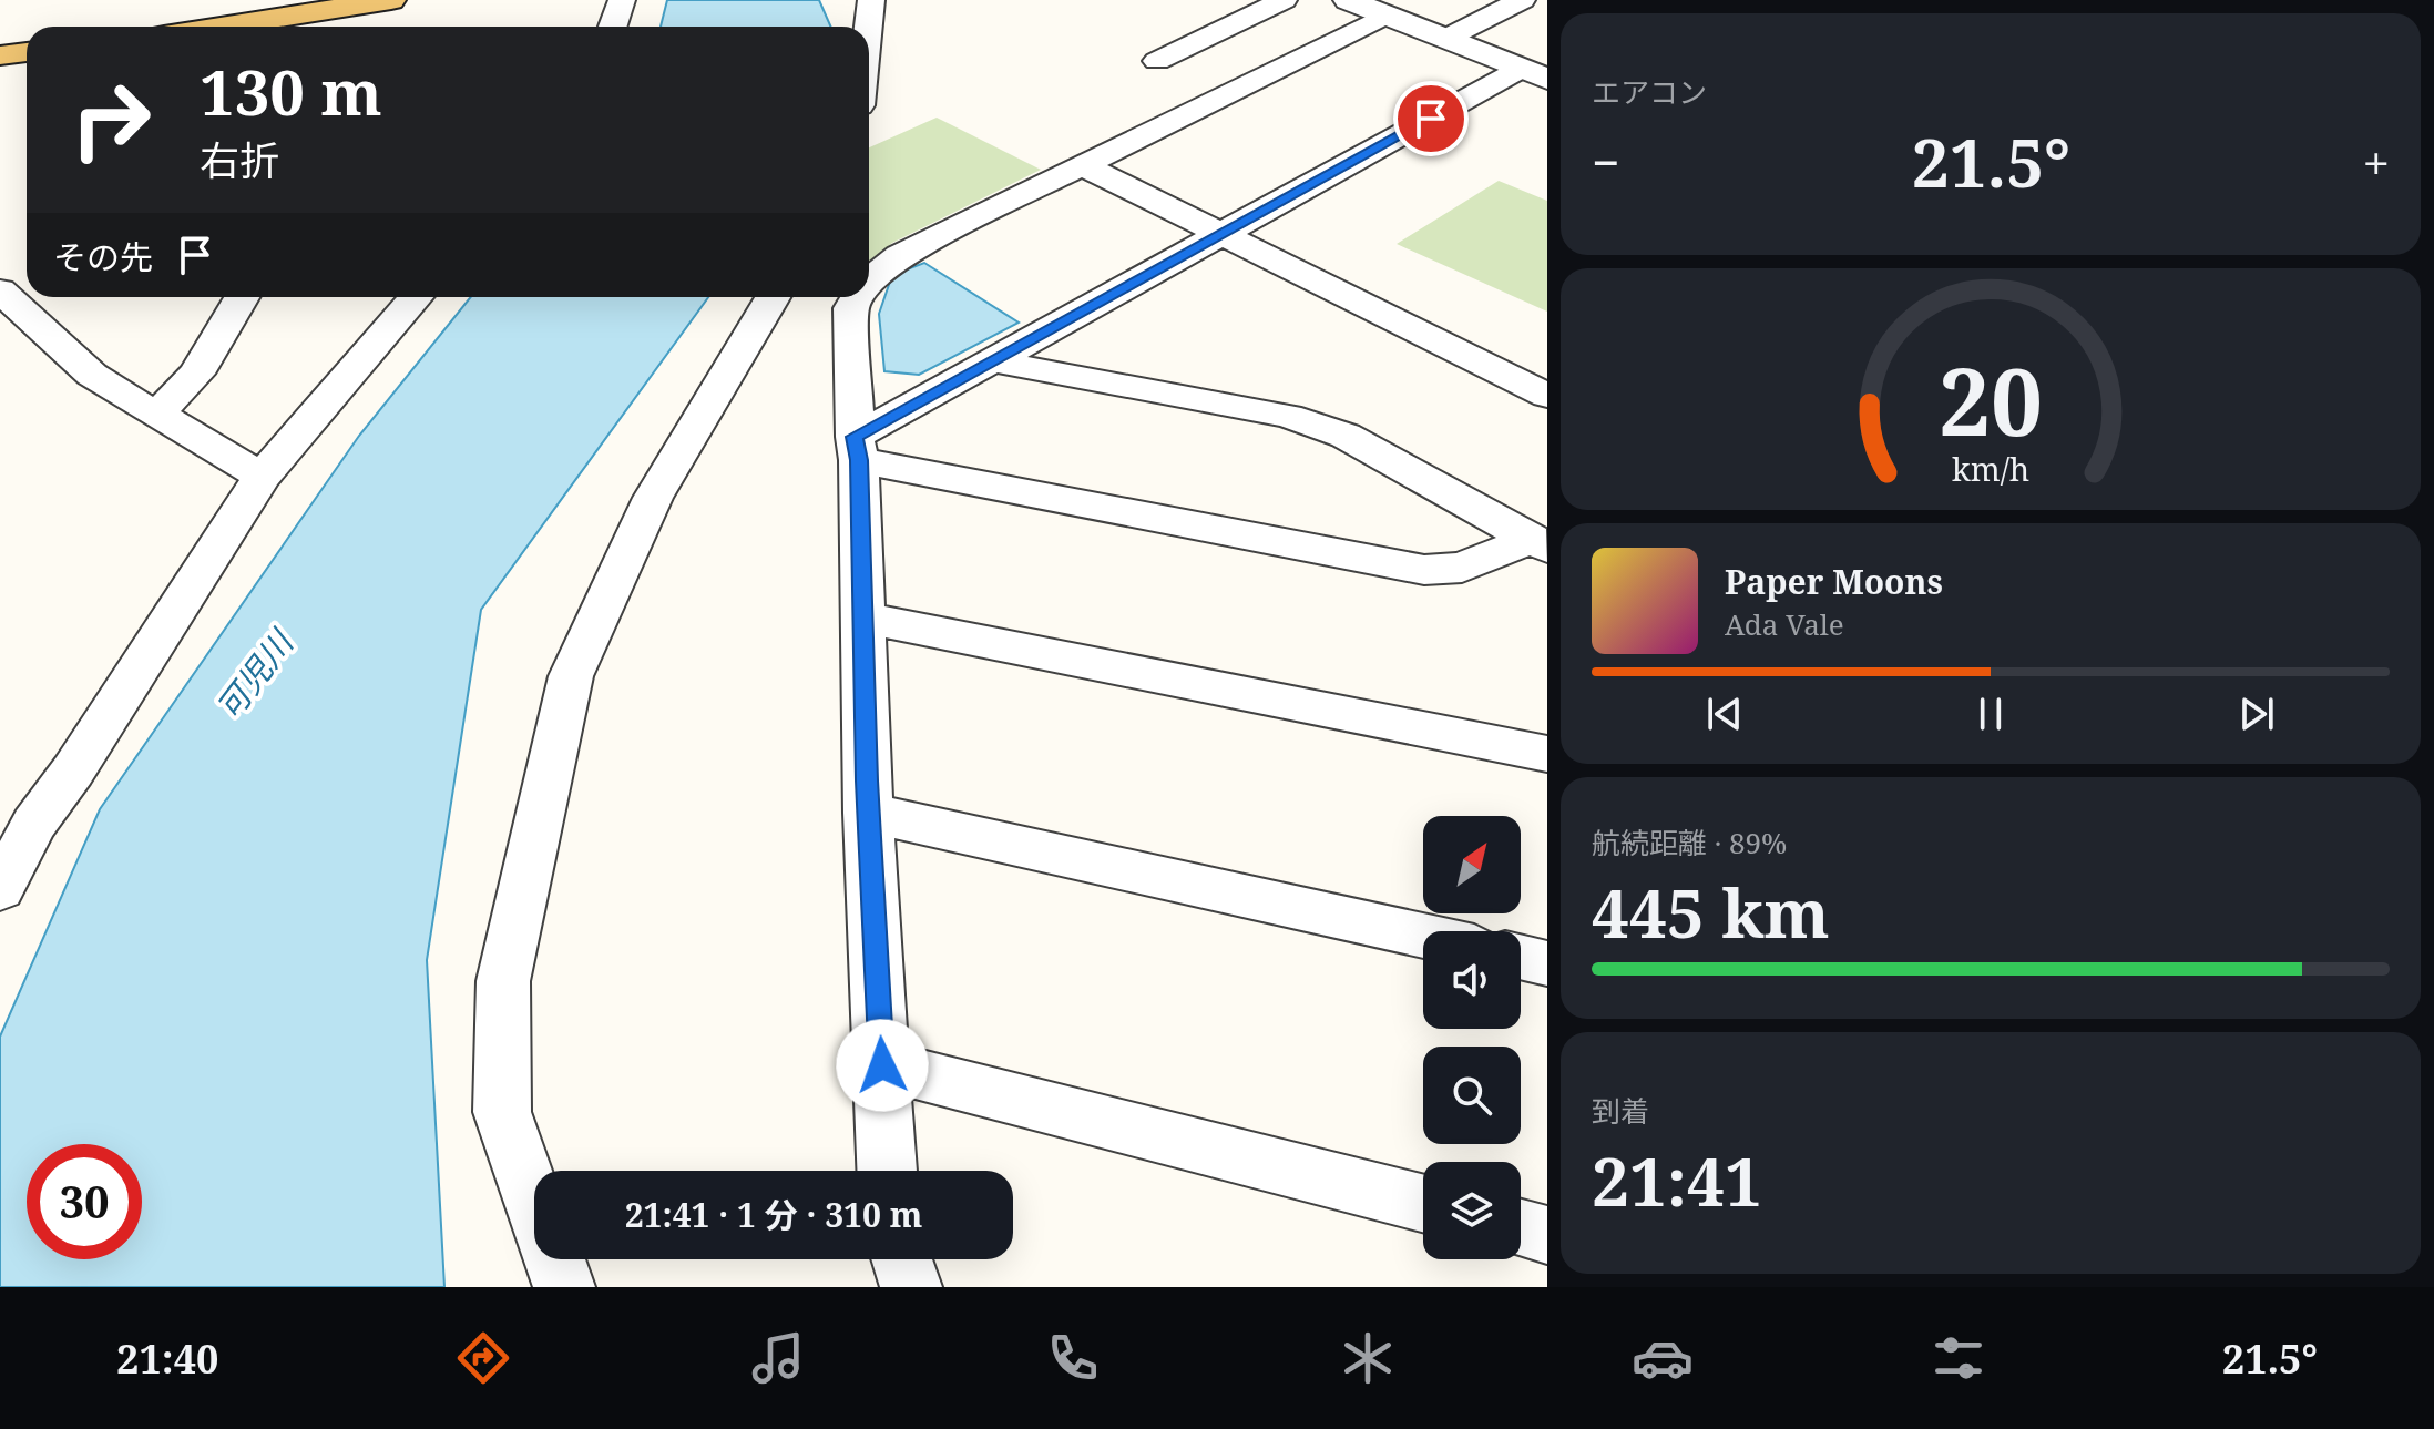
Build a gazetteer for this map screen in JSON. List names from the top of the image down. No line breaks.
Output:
{"water":["可児川"],"north":"top right","page":{"tile":["エアコン",["航続距離 · 89%","445 km"],["到着","21:41"]],"turn":["130 m","右折"],"heat":["−","21.5°","+"],"then":"その先","song":["Paper Moons","Ada Vale"],"limit":"30","trip":"21:41 · 1 分 · 310 m","tabs":["21:40","21.5°"],"gauge":["20","km/h"]}}
